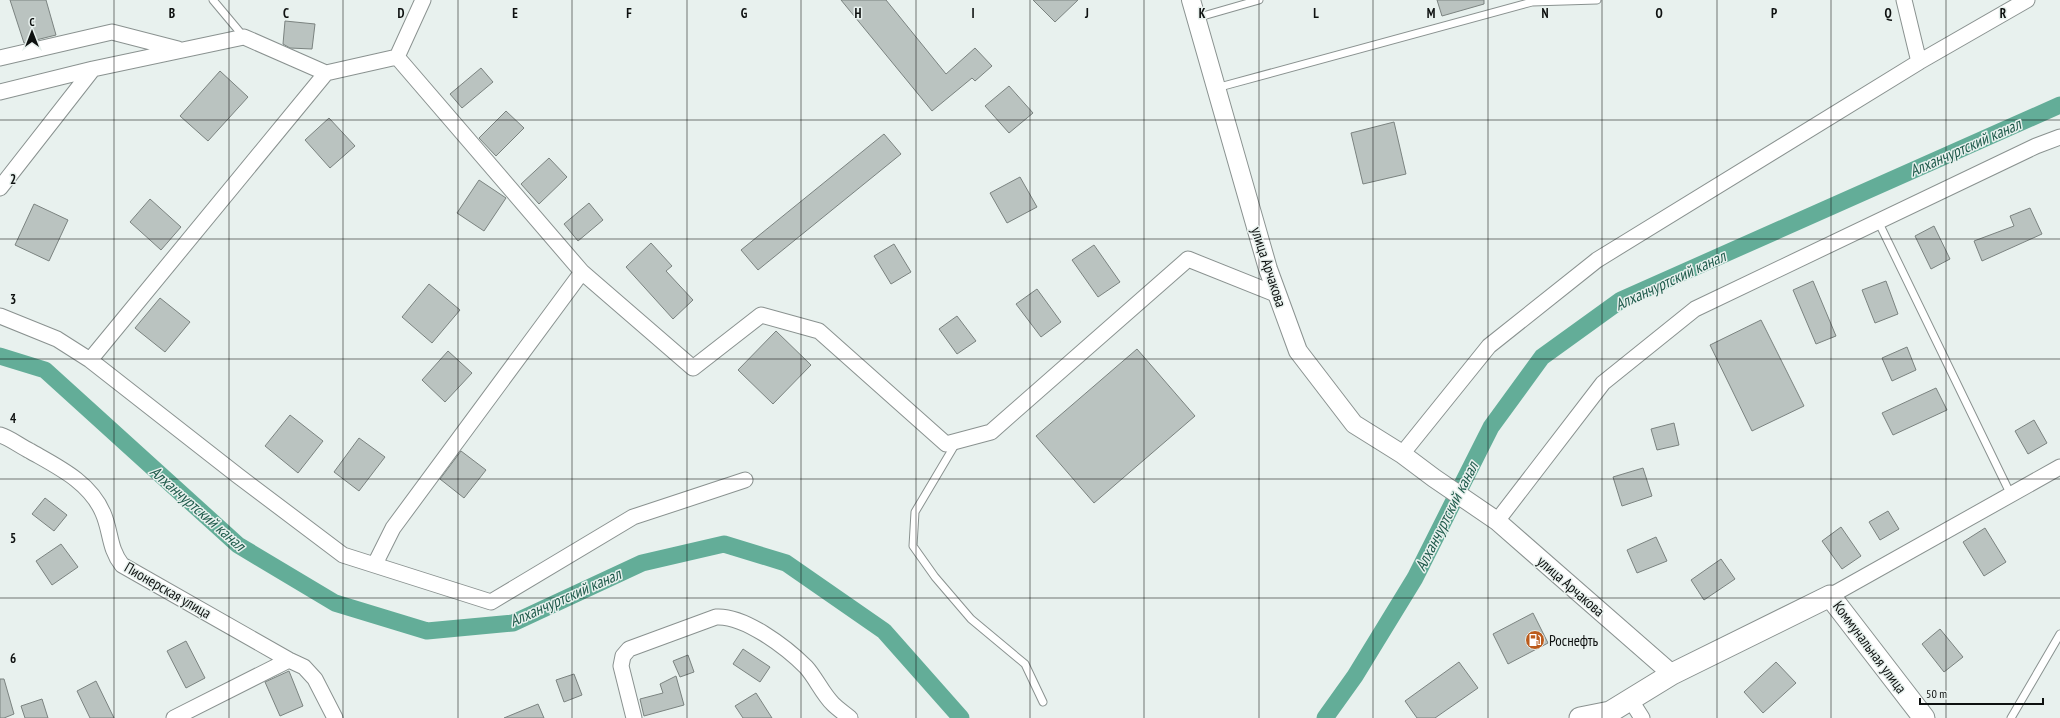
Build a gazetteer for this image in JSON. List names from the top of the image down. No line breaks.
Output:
{"streets":{"main road":["Коммунальная улица"],"street":["улица Арчакова","Пионерская улица"]},"water":["Алханчуртский канал"],"places":{"fuel station":["Роснефть"]},"scale_bar":"50 m","north":"top","grid":{"columns":["B","C","D","E","F","G","H","I","J","K","L","M","N","O","P","Q","R"],"rows":["2","3","4","5","6"]}}
